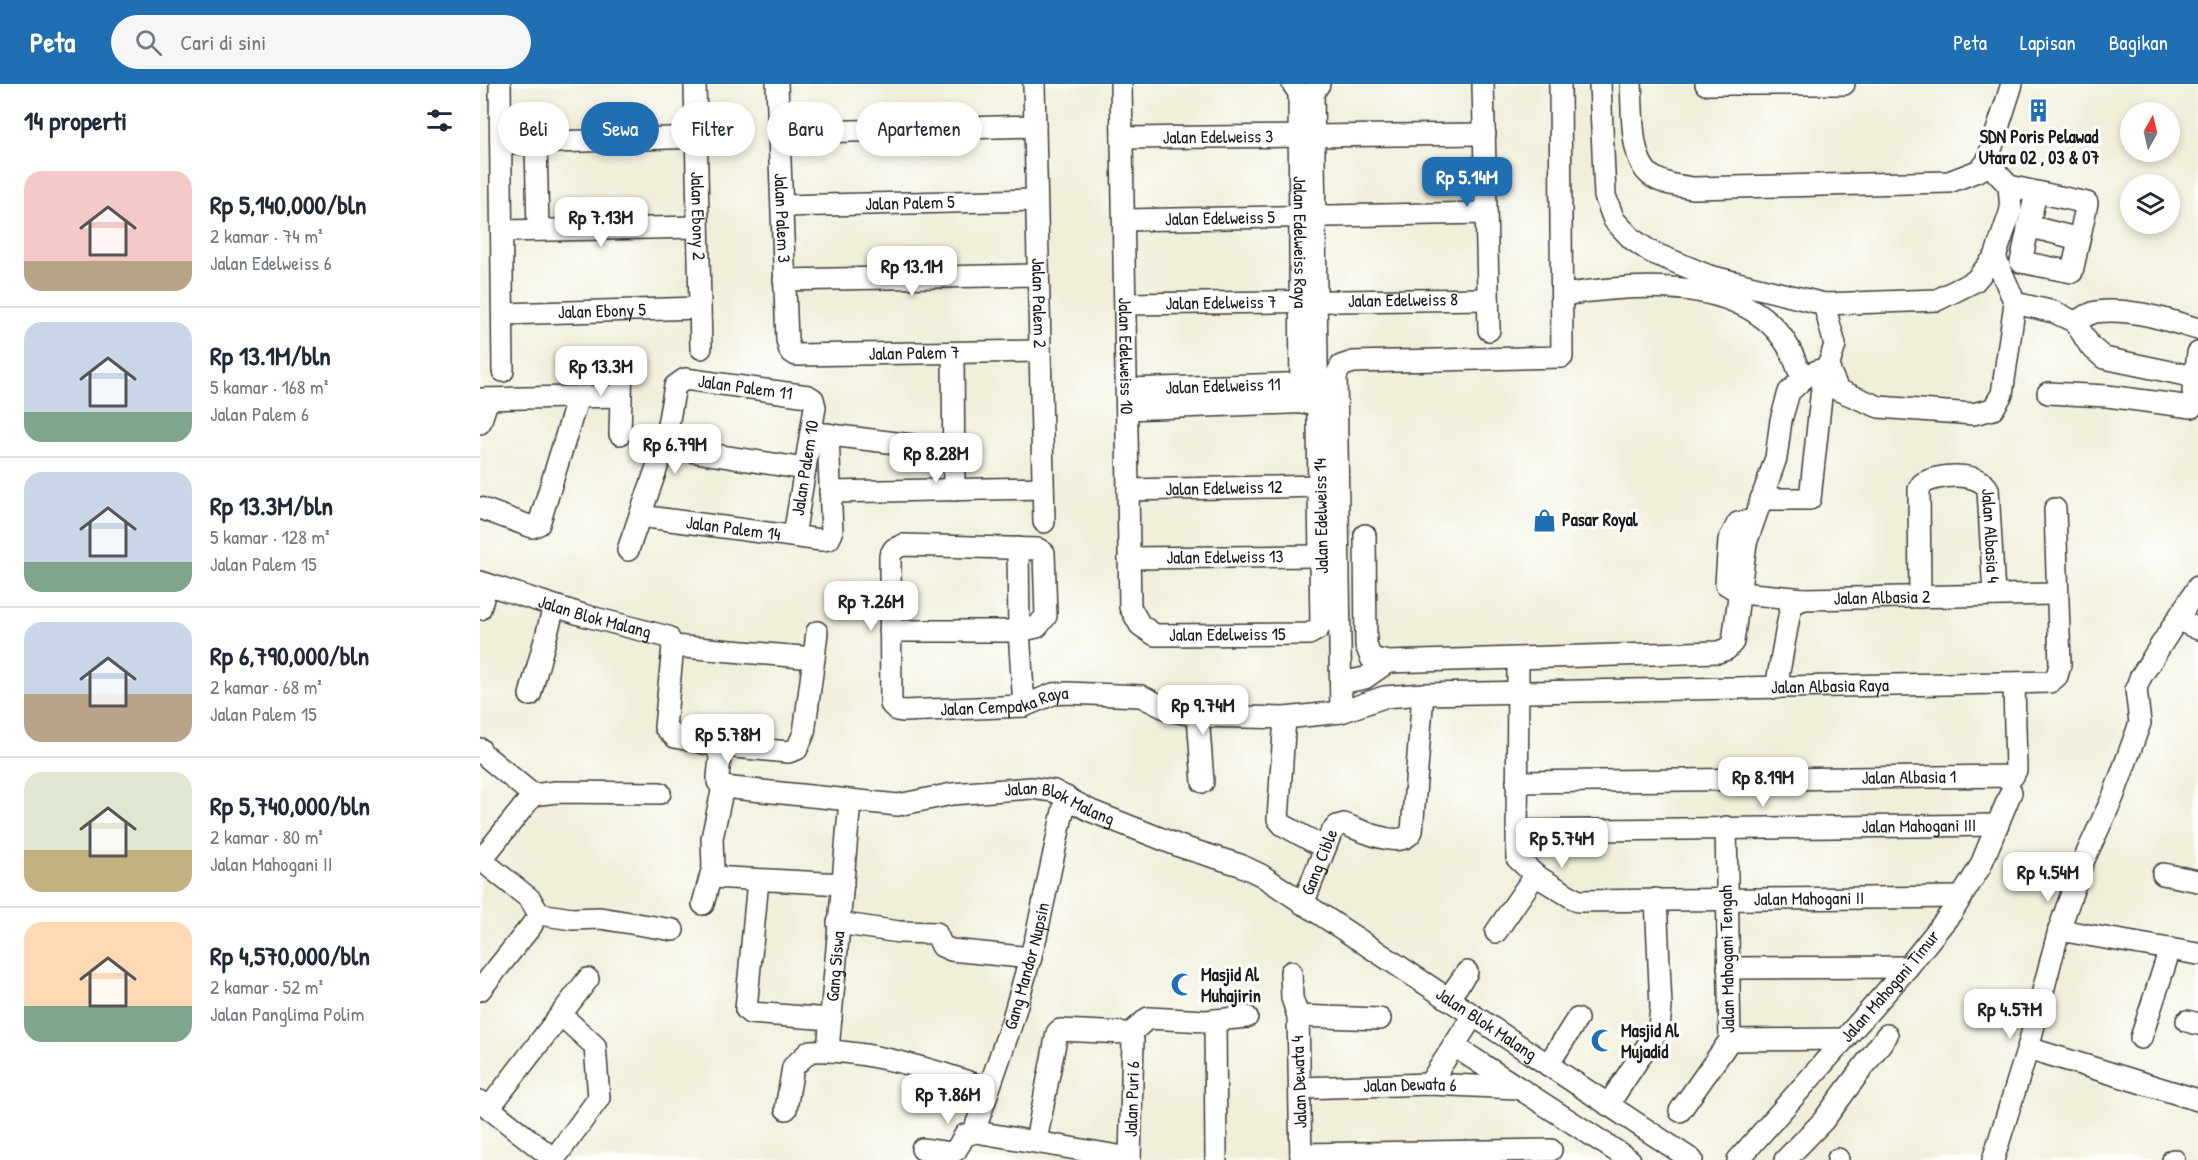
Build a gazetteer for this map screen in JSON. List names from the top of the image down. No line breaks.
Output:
{"streets":{"street":["Jalan Edelweiss 3","Jalan Palem 5","Jalan Ebony 2","Jalan Palem 3","Jalan Edelweiss 5","Jalan Edelweiss Raya","Jalan Edelweiss 8","Jalan Palem 2","Jalan Edelweiss 7","Jalan Ebony 5","Jalan Palem 7","Jalan Edelweiss 10","Jalan Edelweiss 11","Jalan Palem 11","Jalan Palem 10","Jalan Edelweiss 12","Jalan Edelweiss 14","Jalan Palem 14","Jalan Albasia 4","Jalan Edelweiss 13","Jalan Albasia 2","Jalan Blok Malang","Jalan Edelweiss 15","Jalan Albasia Raya","Jalan Cempaka Raya","Jalan Albasia 1","Jalan Mahogani III","Gang Cible","Jalan Mahogani II","Jalan Mahogani Tengah","Gang Mandor Nupsin","Gang Siswa","Jalan Mahogani Timur","Jalan Dewata 4","Jalan Dewata 6","Jalan Puri 6"]},"crossings":[["Jalan Edelweiss 3","Jalan Edelweiss Raya"],["Jalan Edelweiss 3","Jalan Edelweiss 10"],["Jalan Palem 5","Jalan Palem 3"],["Jalan Palem 5","Jalan Palem 2"],["Jalan Ebony 2","Jalan Ebony 5"],["Jalan Palem 3","Jalan Palem 7"],["Jalan Edelweiss 5","Jalan Edelweiss Raya"],["Jalan Edelweiss 5","Jalan Edelweiss 10"],["Jalan Edelweiss Raya","Jalan Edelweiss 8"],["Jalan Edelweiss Raya","Jalan Edelweiss 7"],["Jalan Edelweiss Raya","Jalan Edelweiss 11"],["Jalan Edelweiss Raya","Jalan Edelweiss 14"],["Jalan Edelweiss 8","Jalan Edelweiss 7"],["Jalan Palem 2","Jalan Palem 7"],["Jalan Edelweiss 7","Jalan Edelweiss 10"],["Jalan Edelweiss 10","Jalan Edelweiss 11"],["Jalan Edelweiss 10","Jalan Edelweiss 12"],["Jalan Edelweiss 10","Jalan Edelweiss 13"],["Jalan Edelweiss 10","Jalan Edelweiss 15"],["Jalan Edelweiss 11","Jalan Edelweiss 14"],["Jalan Palem 11","Jalan Palem 10"],["Jalan Palem 10","Jalan Palem 14"],["Jalan Edelweiss 12","Jalan Edelweiss 14"],["Jalan Edelweiss 14","Jalan Edelweiss 13"],["Jalan Edelweiss 14","Jalan Edelweiss 15"],["Jalan Albasia 4","Jalan Albasia 2"],["Jalan Albasia 2","Jalan Albasia Raya"],["Jalan Blok Malang","Gang Cible"],["Jalan Blok Malang","Gang Mandor Nupsin"],["Jalan Blok Malang","Gang Siswa"],["Jalan Albasia Raya","Jalan Cempaka Raya"],["Jalan Albasia Raya","Jalan Mahogani Timur"],["Jalan Cempaka Raya","Gang Cible"],["Jalan Albasia 1","Jalan Mahogani Timur"],["Jalan Mahogani III","Jalan Mahogani Tengah"],["Jalan Mahogani III","Jalan Mahogani Timur"],["Jalan Mahogani II","Jalan Mahogani Tengah"],["Jalan Mahogani II","Jalan Mahogani Timur"],["Jalan Dewata 4","Jalan Dewata 6"]],"places":{"building":["SDN Poris Pelawad Utara 02 , 03 & 07"],"shop":["Pasar Royal"],"mosque":["Masjid Al Muhajirin","Masjid Al Mujadid"]},"north":"top","page":{"header":"Peta","search":"Cari di sini","nav":["Peta","Lapisan","Bagikan"],"heading":"14 properti","chip":["Beli","Sewa","Filter","Baru","Apartemen"],"list":[{"name":"Rp 5,140,000/bln","note":"2 kamar · 74 m² · Jalan Edelweiss 6"},{"name":"Rp 13.1M/bln","note":"5 kamar · 168 m² · Jalan Palem 6"},{"name":"Rp 13.3M/bln","note":"5 kamar · 128 m² · Jalan Palem 15"},{"name":"Rp 6,790,000/bln","note":"2 kamar · 68 m² · Jalan Palem 15"},{"name":"Rp 5,740,000/bln","note":"2 kamar · 80 m² · Jalan Mahogani II"},{"name":"Rp 4,570,000/bln","note":"2 kamar · 52 m² · Jalan Panglima Polim"}],"price":["Rp 5.14M","Rp 7.13M","Rp 13.1M","Rp 13.3M","Rp 6.79M","Rp 8.28M","Rp 7.26M","Rp 9.74M","Rp 5.78M","Rp 8.19M","Rp 5.74M","Rp 4.54M","Rp 4.57M","Rp 7.86M"]}}
